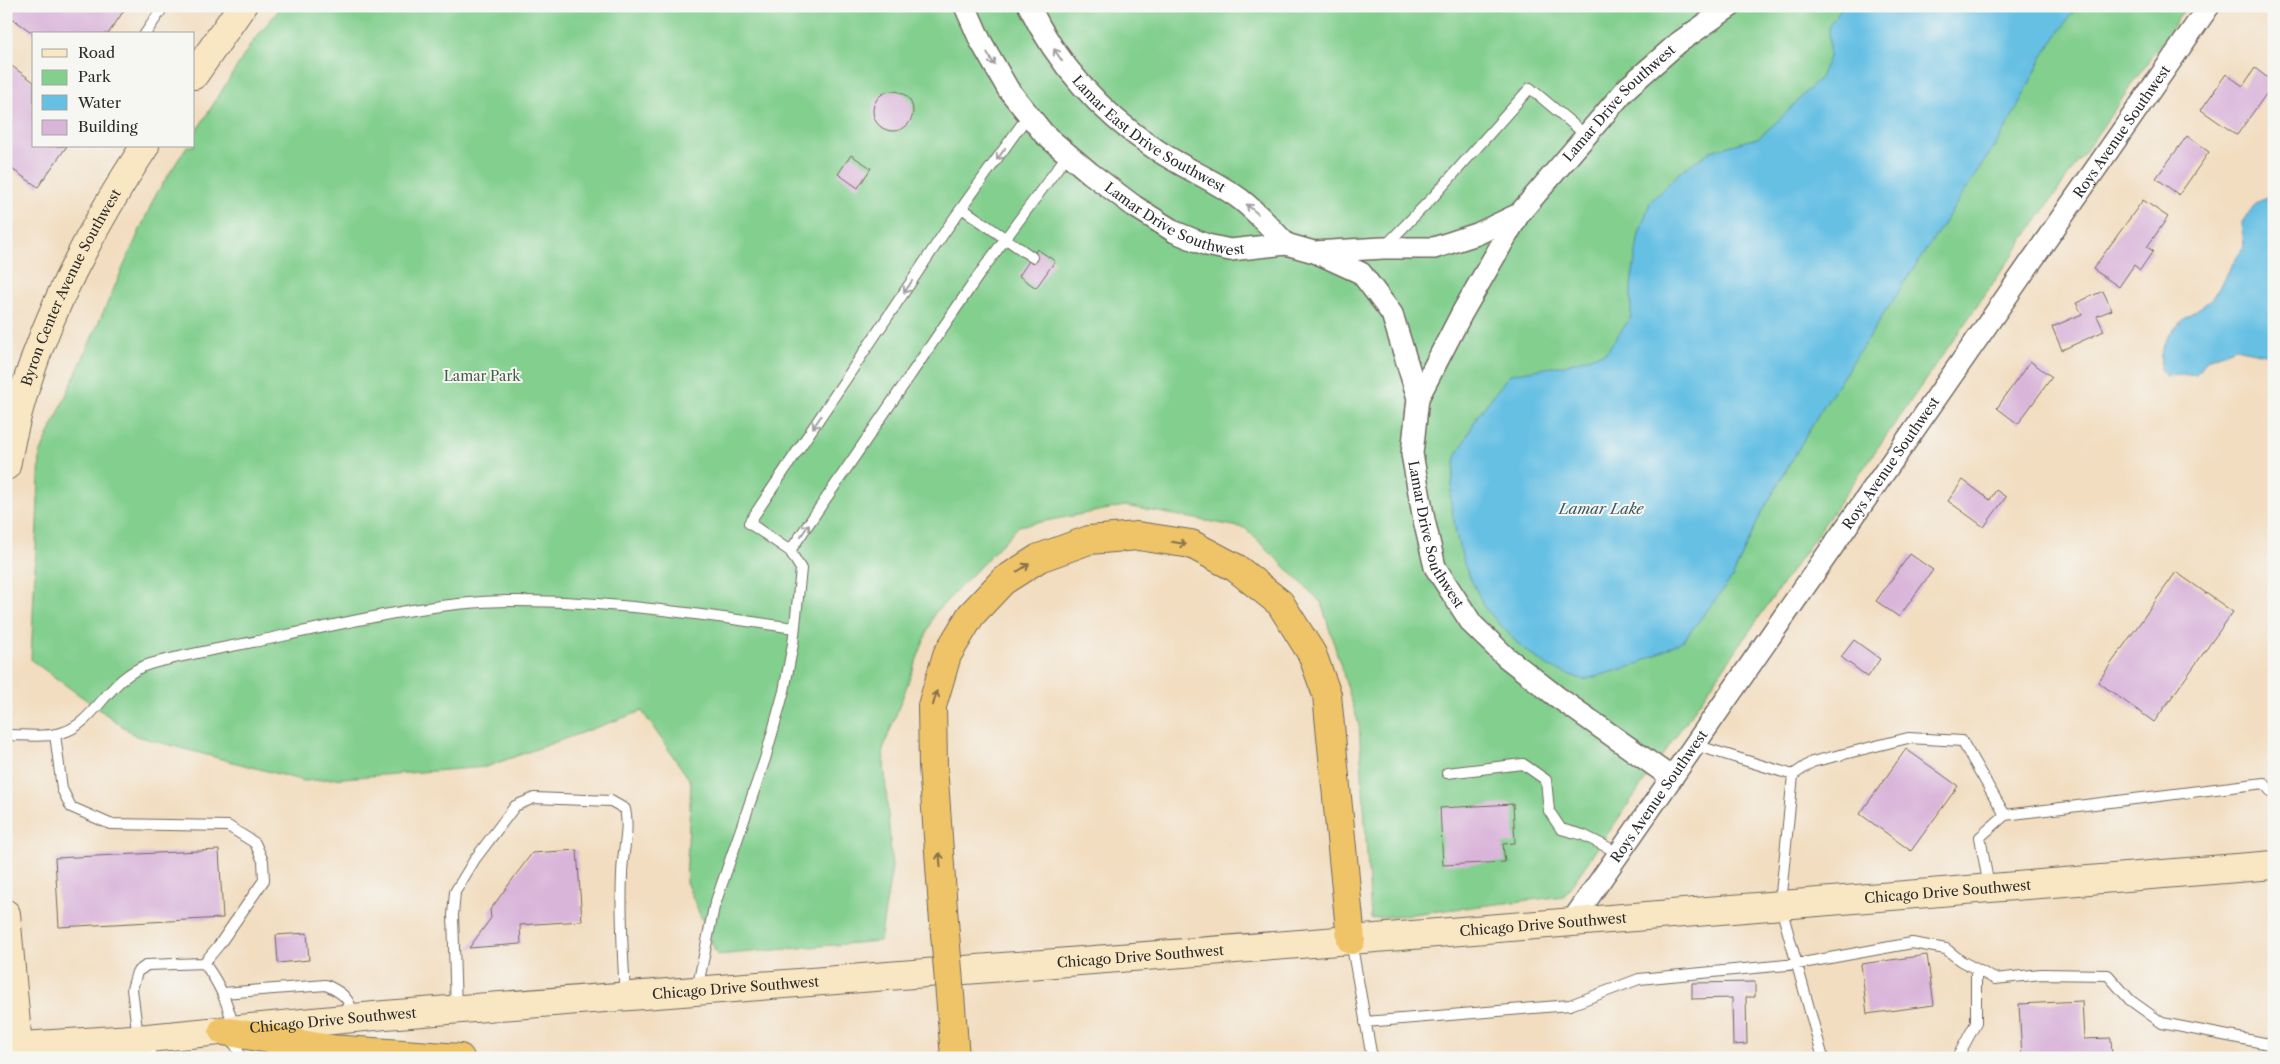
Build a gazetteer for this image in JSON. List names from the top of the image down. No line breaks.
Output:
{"streets":{"main road":["Byron Center Avenue Southwest","Chicago Drive Southwest"],"street":["Lamar Drive Southwest","Lamar East Drive Southwest","Roys Avenue Southwest"]},"crossings":[["Lamar Drive Southwest","Lamar East Drive Southwest"],["Lamar Drive Southwest","Roys Avenue Southwest"],["Roys Avenue Southwest","Chicago Drive Southwest"]],"one_way":["Lamar East Drive Southwest"],"water":["Lamar Lake"],"parks":["Lamar Park"],"legend":["Road","Park","Water","Building"]}
